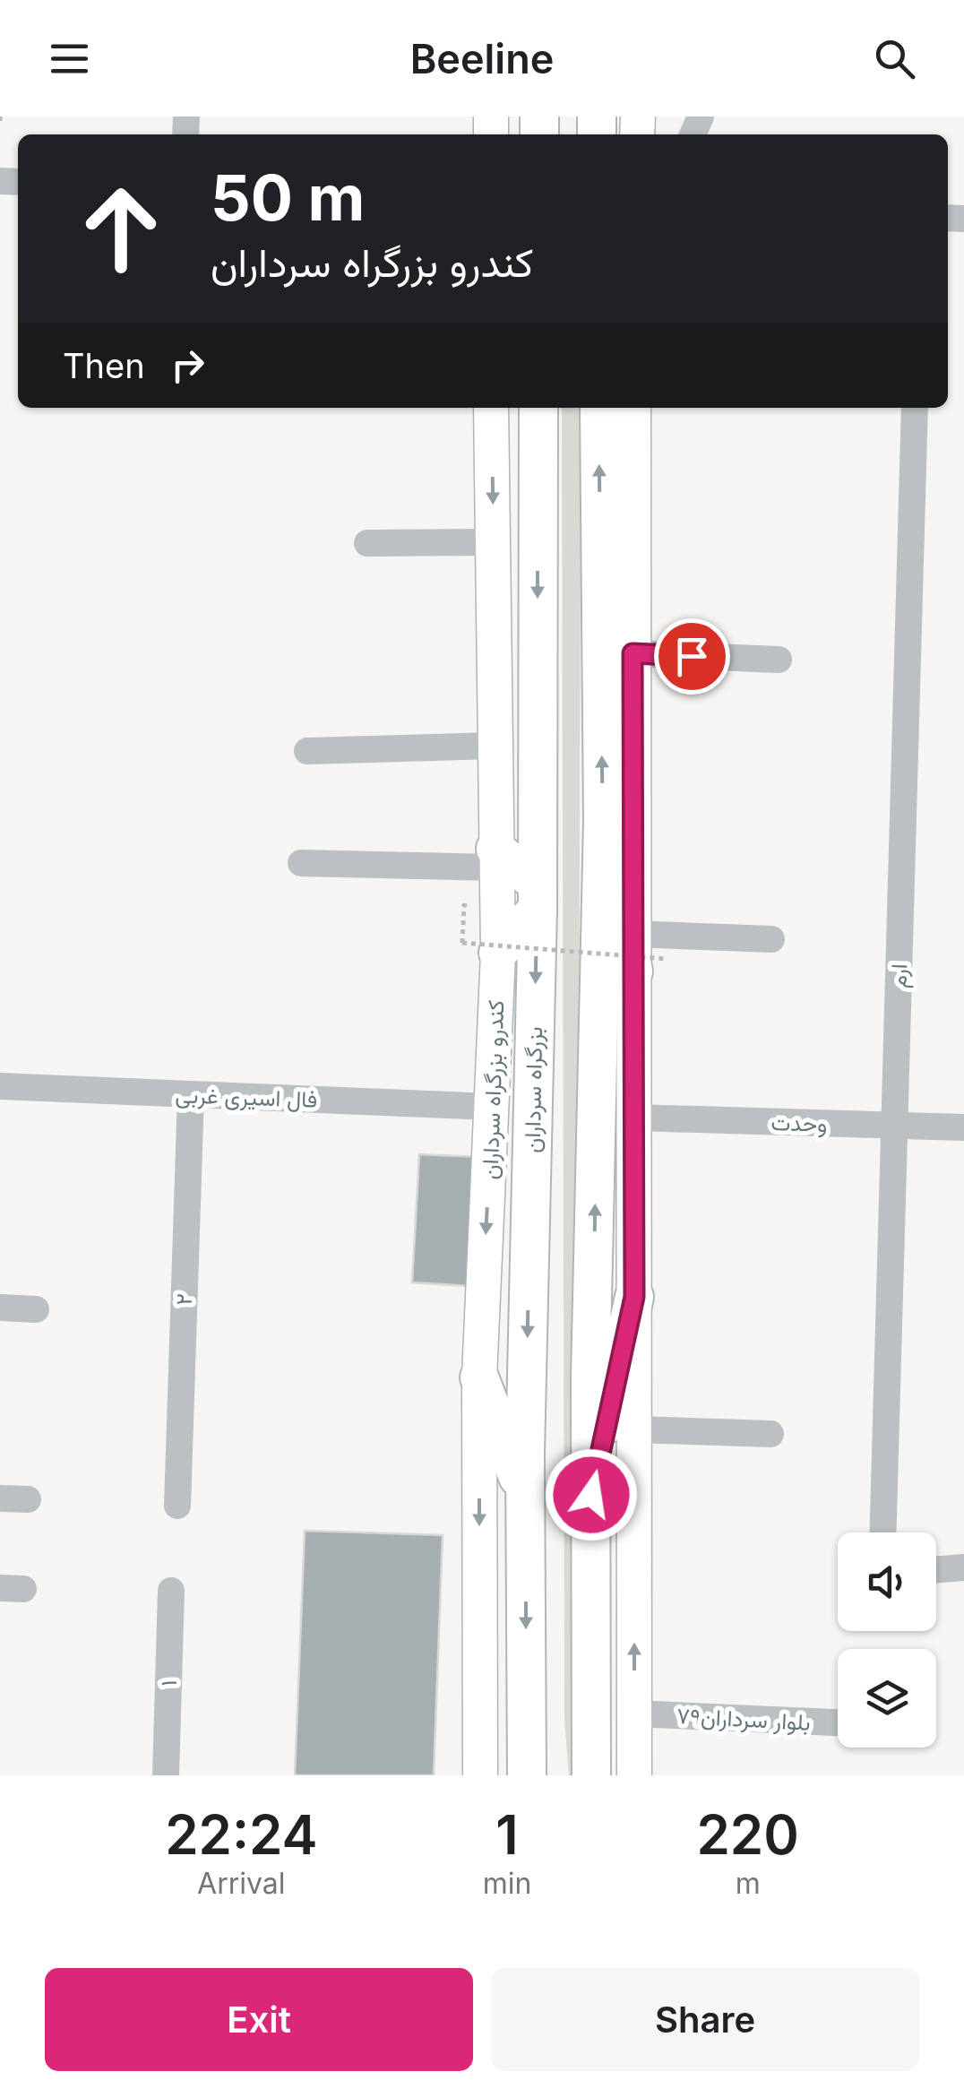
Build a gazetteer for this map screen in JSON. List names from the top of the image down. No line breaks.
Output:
{"streets":{"highway":["بزرگراه سرداران"],"main road":["کندرو بزرگراه سرداران"],"street":["ارم","فال اسیری غربی","وحدت","۲","۱","بلوار سرداران۷۹"]},"crossings":[["ارم","وحدت"],["کندرو بزرگراه سرداران","فال اسیری غربی"],["فال اسیری غربی","۲"]],"page":{"header":"Beeline","turn":["50 m","کندرو بزرگراه سرداران"],"then":"Then","eta":["22:24","Arrival","1","min","220","m"],"buttons":["Exit","Share"]}}
